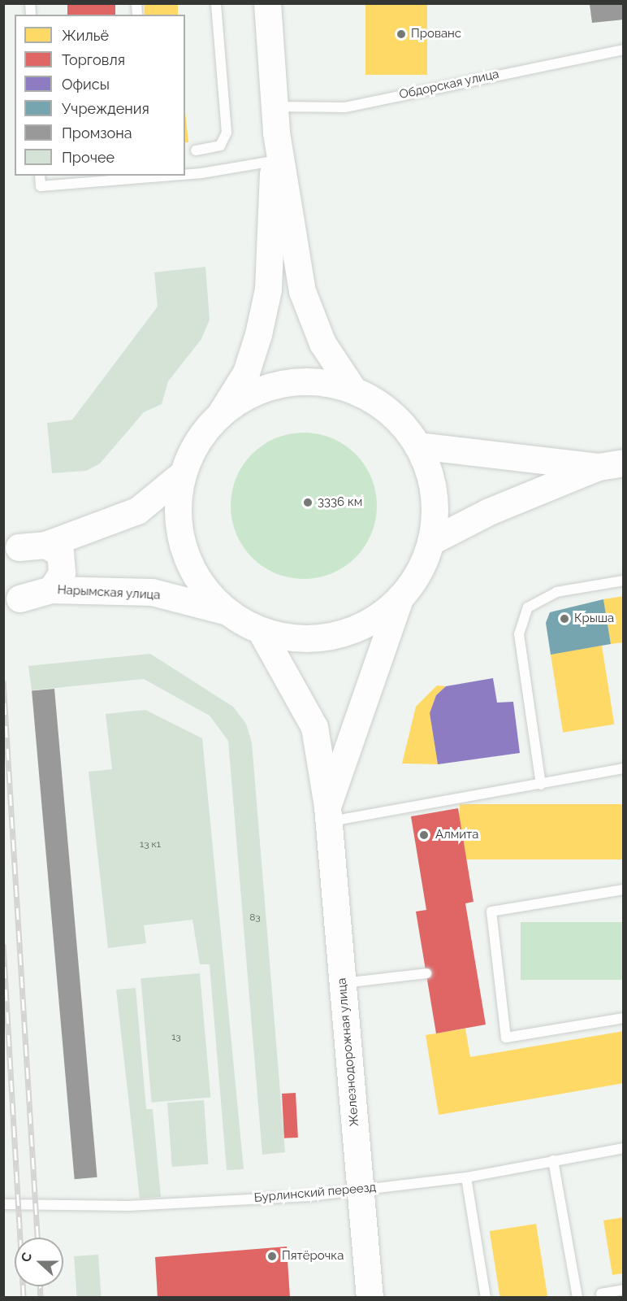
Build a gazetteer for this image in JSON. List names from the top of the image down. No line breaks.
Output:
{"streets":{"main road":["Нарымская улица","Железнодорожная улица"],"lane":["Обдорская улица","Бурлинский переезд"]},"crossings":[["Железнодорожная улица","Бурлинский переезд"]],"places":["Прованс","3336 км","Крыша","Алмита","Пятёрочка"],"house_numbers":["13 к1","83","13"],"legend":["Жильё","Торговля","Офисы","Учреждения","Промзона","Прочее"],"north":"left"}
